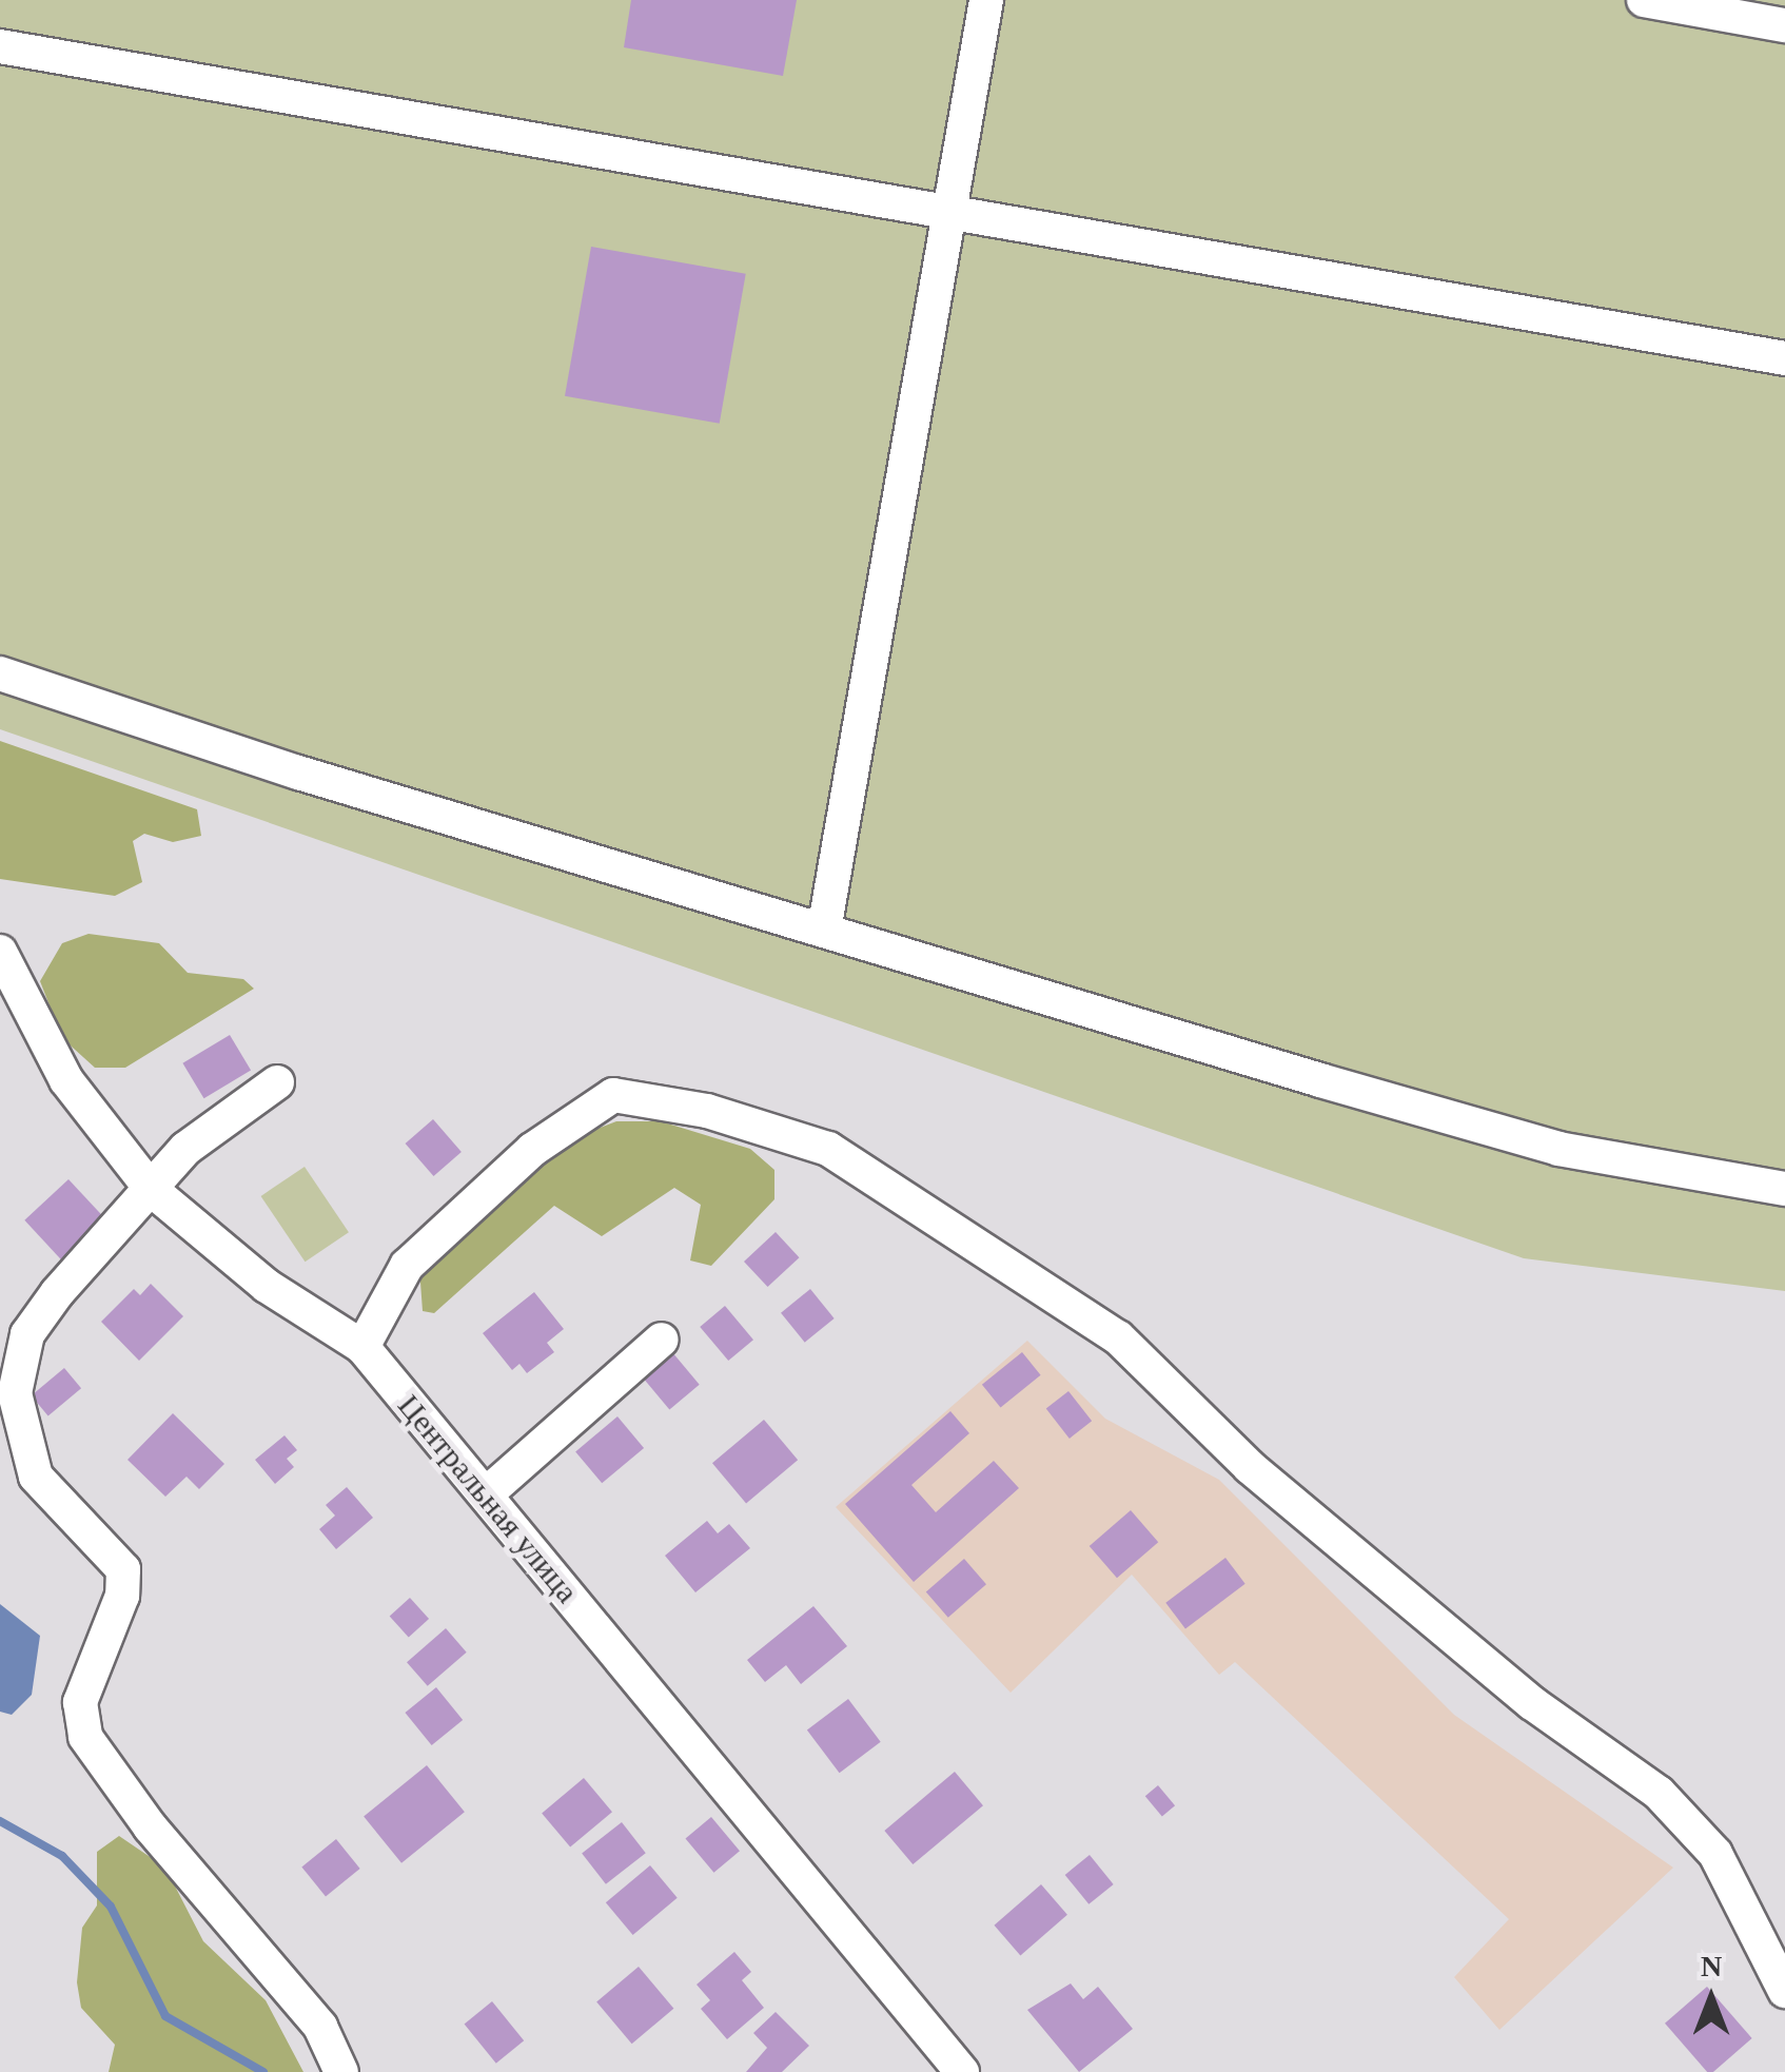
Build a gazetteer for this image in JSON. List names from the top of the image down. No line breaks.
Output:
{"streets":{"street":["Центральная улица"]},"north":"top"}
